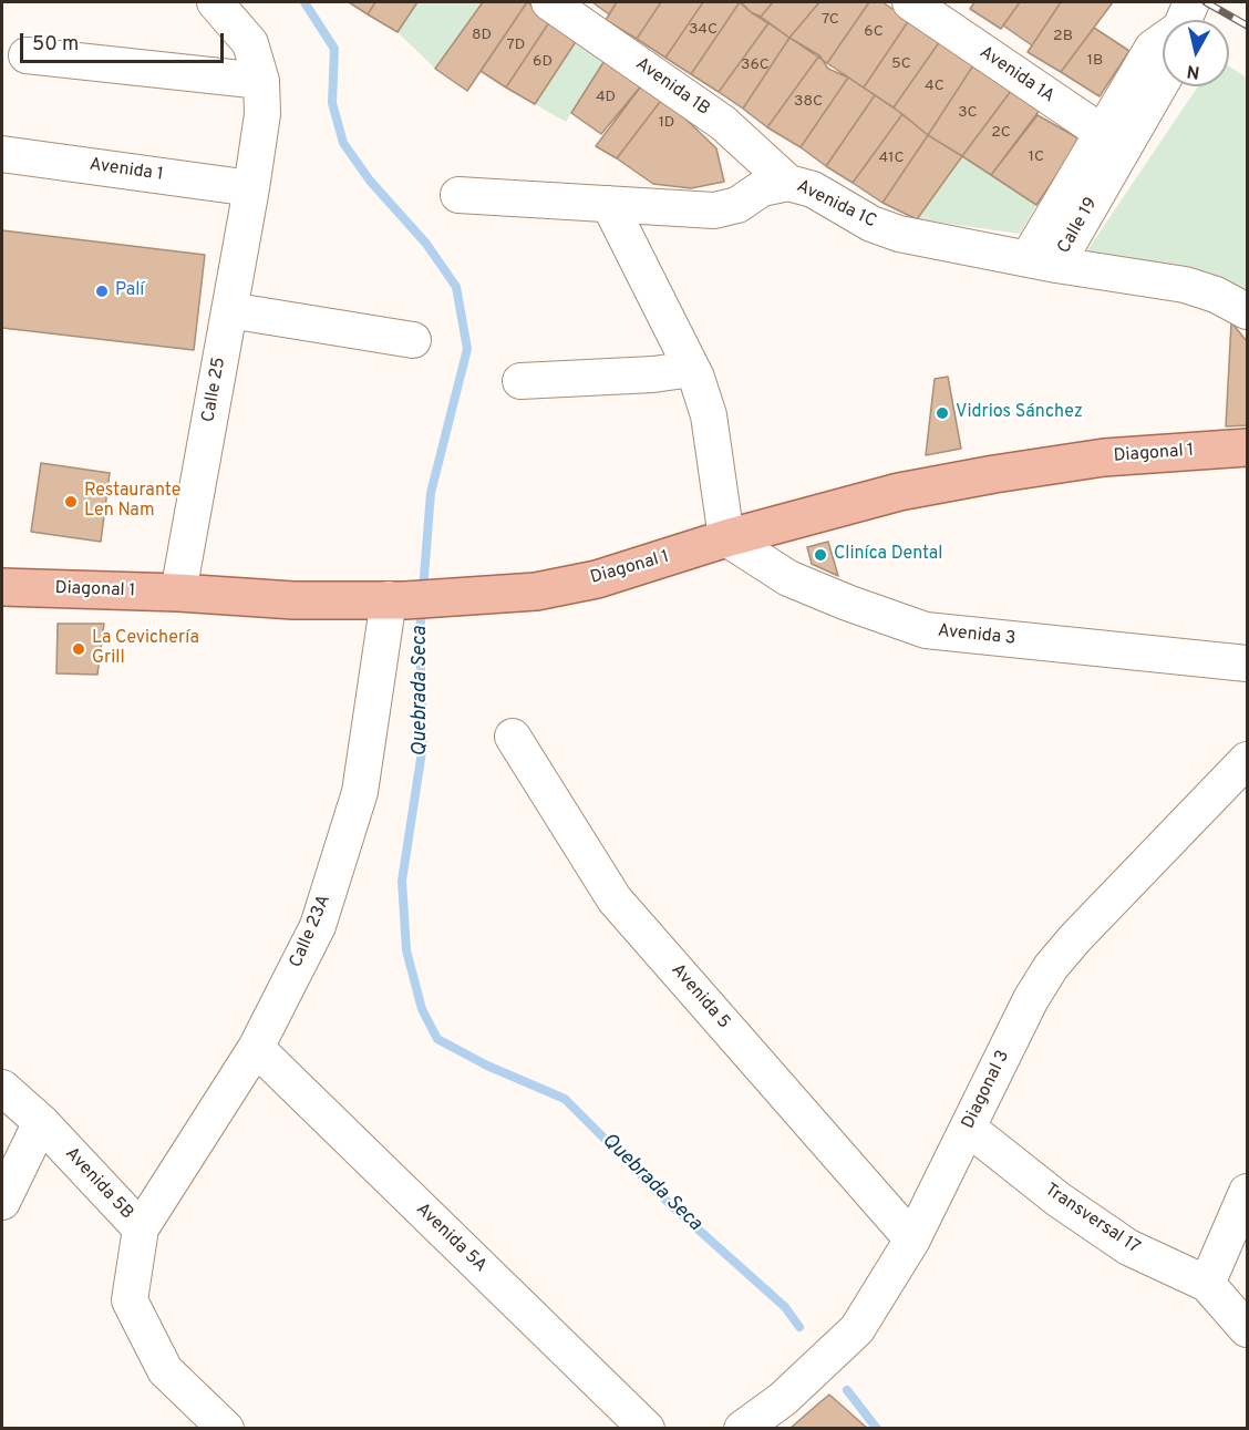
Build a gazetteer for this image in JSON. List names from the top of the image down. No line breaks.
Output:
{"streets":{"main road":["Diagonal 1"],"street":["Avenida 1A","Avenida 1B","Avenida 1","Avenida 1C","Calle 19","Calle 25","Avenida 3","Calle 23A","Avenida 5","Diagonal 3","Avenida 5B","Transversal 17","Avenida 5A"]},"crossings":[["Avenida 1A","Calle 19"],["Avenida 1B","Avenida 1C"],["Avenida 1","Calle 25"],["Avenida 1C","Calle 19"],["Calle 25","Diagonal 1"],["Diagonal 1","Avenida 3"],["Diagonal 1","Calle 23A"],["Calle 23A","Avenida 5B"],["Calle 23A","Avenida 5A"],["Avenida 5","Diagonal 3"],["Diagonal 3","Transversal 17"]],"water":["Quebrada Seca"],"places":["Palí","Vidrios Sánchez","Restaurante Len Nam","Cliníca Dental","La Cevichería Grill"],"house_numbers":["7C","34C","6C","8D","2B","7D","1B","6D","5C","36C","4C","4D","38C","3C","1D","2C","1C","41C"],"scale_bar":"50 m","north":"bottom"}
